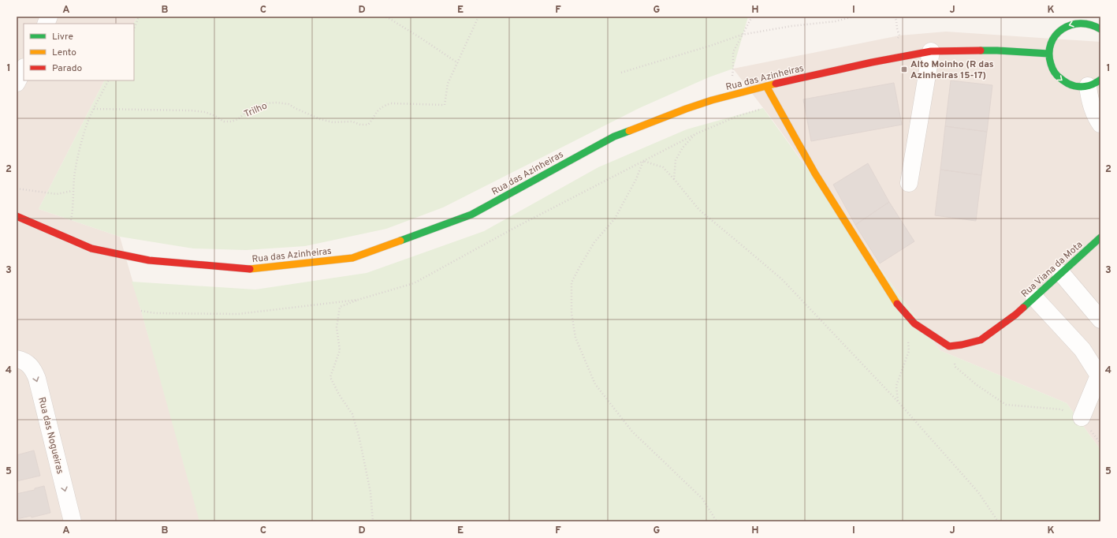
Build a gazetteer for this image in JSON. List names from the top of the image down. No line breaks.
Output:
{"streets":{"street":["Rua das Azinheiras","Rua Viana da Mota","Rua das Nogueiras"],"path":["Trilho"]},"one_way":["Rua das Nogueiras"],"places":{"transit":["Alto Moinho (R das Azinheiras 15-17)"]},"legend":["Livre","Lento","Parado"],"grid":{"columns":["A","B","C","D","E","F","G","H","I","J","K"],"rows":["1","2","3","4","5"]}}
